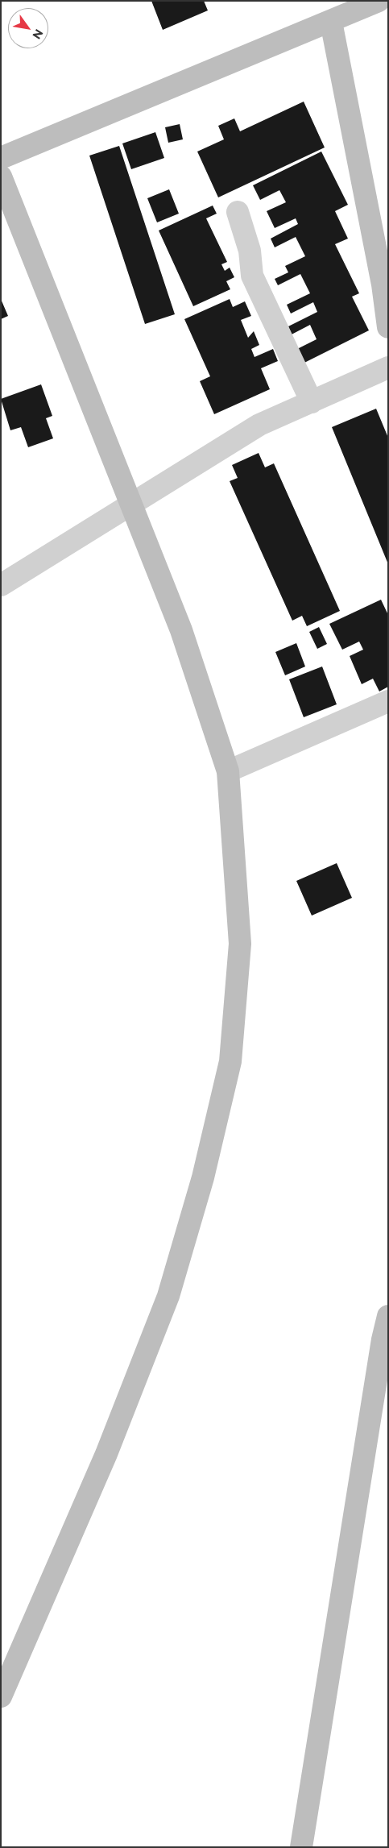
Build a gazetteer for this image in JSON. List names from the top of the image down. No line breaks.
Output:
{"north":"bottom right"}
